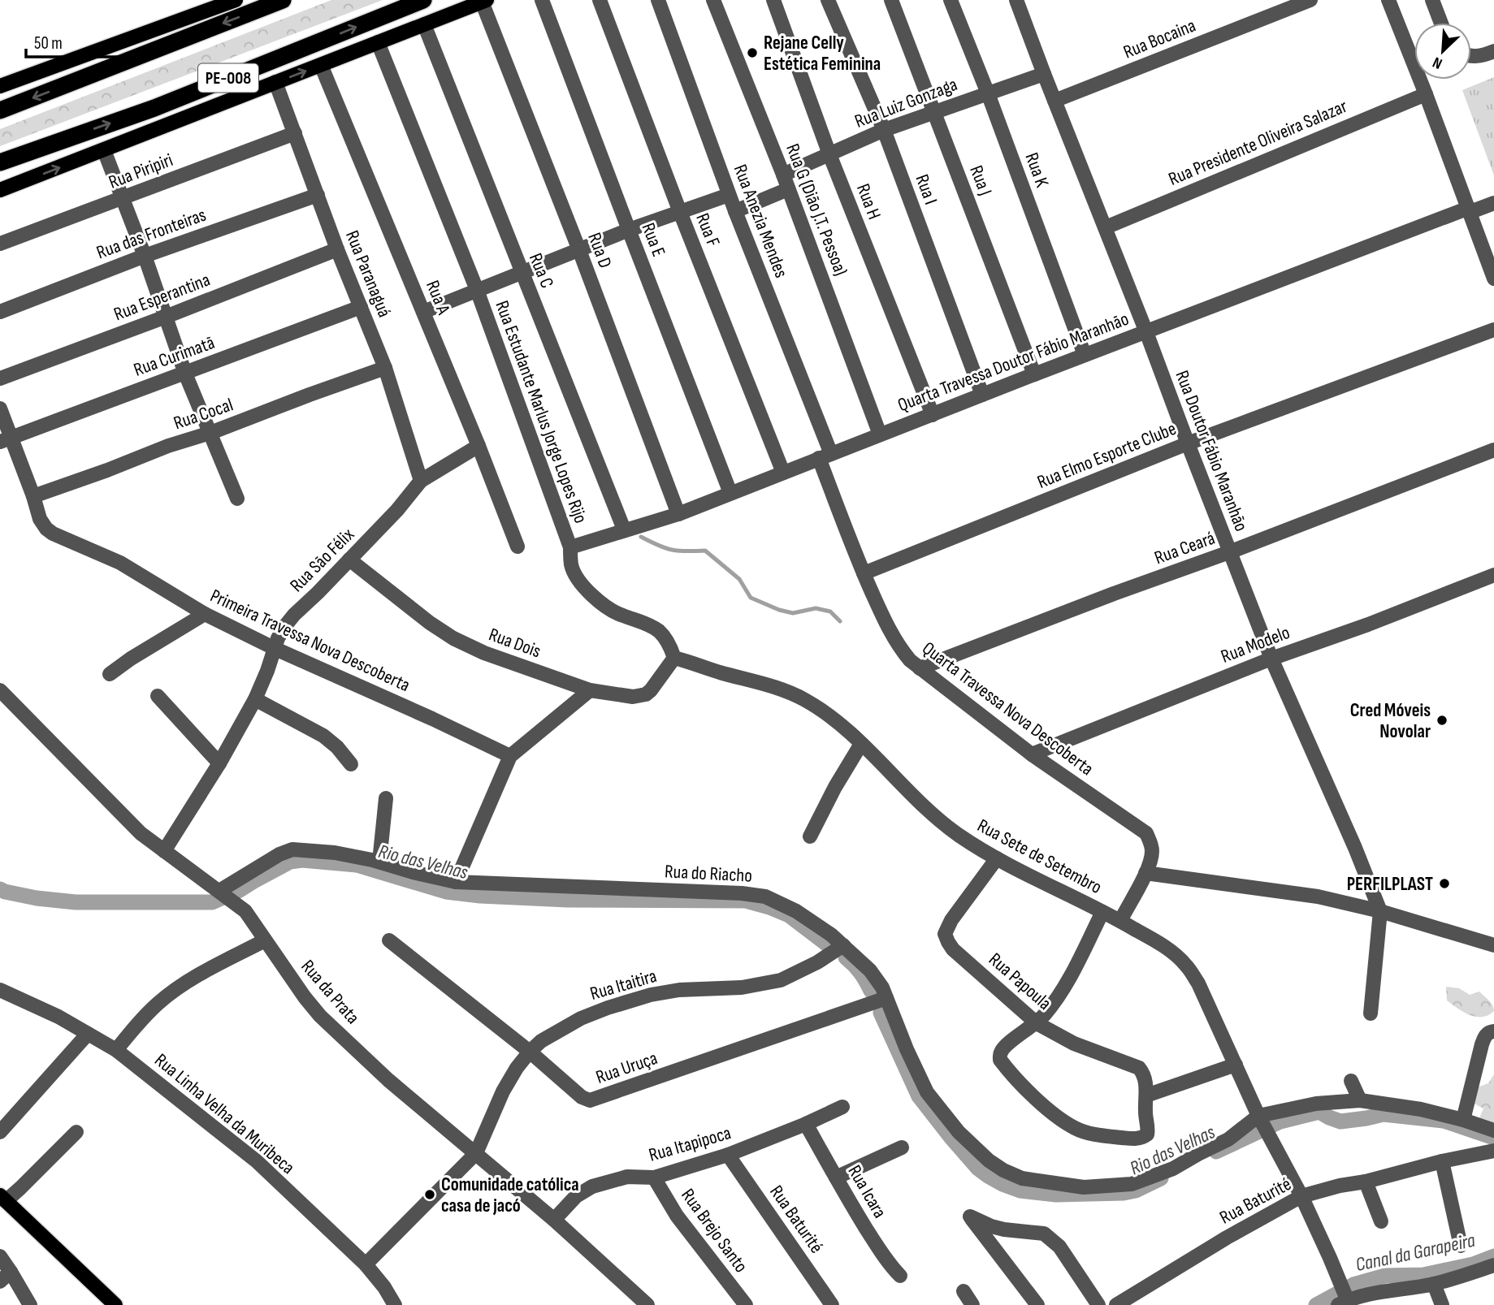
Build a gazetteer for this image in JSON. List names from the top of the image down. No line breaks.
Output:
{"streets":{"highway":["PE-008"],"street":["Rua Bocaina","Rua Luiz Gonzaga","Rua Presidente Oliveira Salazar","Rua K","Rua Piripiri","Rua J","Rua I","Rua H","Rua G (Dião J.T. Pessoa)","Rua Anezia Mendes","Rua F","Rua das Fronteiras","Rua E","Rua D","Rua C","Rua Paranaguá","Rua Esperantina","Rua A","Rua Curimatã","Quarta Travessa Doutor Fábio Maranhão","Rua Estudante Marlus Jorge Lopes Rijo","Rua Cocal","Rua Doutor Fábio Maranhão","Rua Elmo Esporte Clube","Rua Ceará","Rua São Félix","Primeira Travessa Nova Descoberta","Rua Dois","Rua Modelo","Quarta Travessa Nova Descoberta","Rua Sete de Setembro","Rua do Riacho","Rua Papoula","Rua Itaitira","Rua da Prata","Rua Uruça","Rua Linha Velha da Muribeca","Rua Itapipoca","Rua Icara","Rua Baturité","Rua Brejo Santo"]},"crossings":[["Rua Bocaina","Rua Doutor Fábio Maranhão"],["Rua Luiz Gonzaga","Rua K"],["Rua Luiz Gonzaga","Rua J"],["Rua Luiz Gonzaga","Rua I"],["Rua Luiz Gonzaga","Rua H"],["Rua Luiz Gonzaga","Rua G (Dião J.T. Pessoa)"],["Rua Luiz Gonzaga","Rua Doutor Fábio Maranhão"],["Rua Presidente Oliveira Salazar","Rua Doutor Fábio Maranhão"],["Rua K","Quarta Travessa Doutor Fábio Maranhão"],["Rua Piripiri","Rua Paranaguá"],["Rua J","Quarta Travessa Doutor Fábio Maranhão"],["Rua I","Quarta Travessa Doutor Fábio Maranhão"],["Rua H","Quarta Travessa Doutor Fábio Maranhão"],["Rua G (Dião J.T. Pessoa)","Quarta Travessa Doutor Fábio Maranhão"],["Rua Anezia Mendes","Quarta Travessa Doutor Fábio Maranhão"],["Rua Anezia Mendes","Quarta Travessa Nova Descoberta"],["Rua F","Quarta Travessa Doutor Fábio Maranhão"],["Rua das Fronteiras","Rua Paranaguá"],["Rua E","Quarta Travessa Doutor Fábio Maranhão"],["Rua E","Rua Estudante Marlus Jorge Lopes Rijo"],["Rua D","Quarta Travessa Doutor Fábio Maranhão"],["Rua D","Rua Estudante Marlus Jorge Lopes Rijo"],["Rua C","Quarta Travessa Doutor Fábio Maranhão"],["Rua C","Rua Estudante Marlus Jorge Lopes Rijo"],["Rua Paranaguá","Rua Esperantina"],["Rua Paranaguá","Rua Curimatã"],["Rua Paranaguá","Rua Cocal"],["Rua Paranaguá","Rua São Félix"],["Rua A","Rua Estudante Marlus Jorge Lopes Rijo"],["Rua A","Rua São Félix"],["Quarta Travessa Doutor Fábio Maranhão","Rua Estudante Marlus Jorge Lopes Rijo"],["Quarta Travessa Doutor Fábio Maranhão","Rua Doutor Fábio Maranhão"],["Quarta Travessa Doutor Fábio Maranhão","Quarta Travessa Nova Descoberta"],["Rua Cocal","Primeira Travessa Nova Descoberta"],["Rua Doutor Fábio Maranhão","Rua Elmo Esporte Clube"],["Rua Doutor Fábio Maranhão","Rua Ceará"],["Rua Doutor Fábio Maranhão","Rua Modelo"],["Rua Elmo Esporte Clube","Quarta Travessa Nova Descoberta"],["Rua Ceará","Quarta Travessa Nova Descoberta"],["Rua São Félix","Primeira Travessa Nova Descoberta"],["Rua São Félix","Rua Dois"],["Rua São Félix","Rua da Prata"],["Rua Dois","Rua Sete de Setembro"],["Rua Modelo","Quarta Travessa Nova Descoberta"],["Quarta Travessa Nova Descoberta","Rua Sete de Setembro"],["Rua Sete de Setembro","Rua do Riacho"],["Rua Sete de Setembro","Rua Papoula"],["Rua Sete de Setembro","Rua Baturité"],["Rua do Riacho","Rua Itaitira"],["Rua do Riacho","Rua da Prata"],["Rua do Riacho","Rua Uruça"],["Rua Itaitira","Rua da Prata"],["Rua Itaitira","Rua Uruça"],["Rua da Prata","Rua Itapipoca"],["Rua Itapipoca","Rua Icara"],["Rua Itapipoca","Rua Baturité"],["Rua Itapipoca","Rua Brejo Santo"]],"water":["Rio das Velhas","Canal da Garapeira"],"places":["Rejane Celly Estética Feminina","Cred Móveis Novolar","PERFILPLAST","Comunidade católica casa de jacó"],"scale_bar":"50 m","north":"bottom left"}
